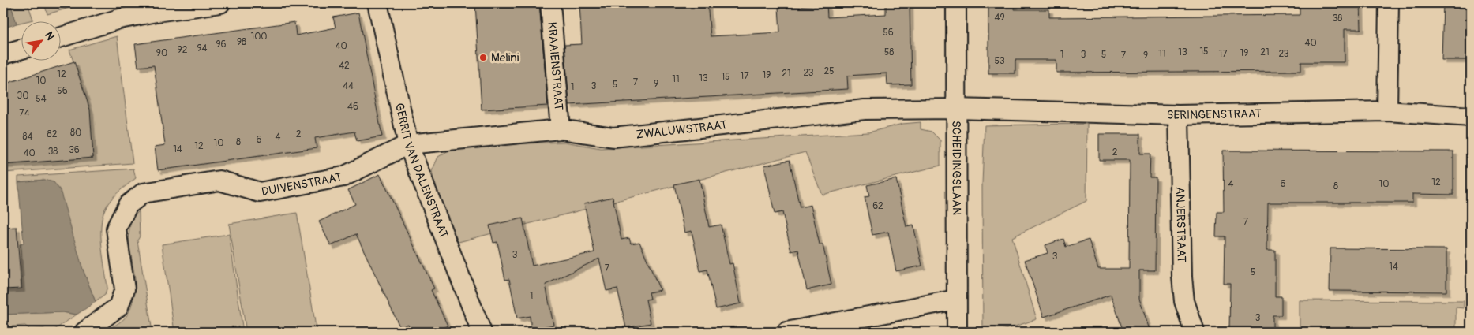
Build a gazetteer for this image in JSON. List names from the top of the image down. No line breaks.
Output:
{"streets":{"street":["KRAAIENSTRAAT","SERINGENSTRAAT","ZWALUWSTRAAT","SCHEIDINGSLAAN","GERRIT VAN DALENSTRAAT","DUIVENSTRAAT","ANJERSTRAAT"]},"crossings":[["KRAAIENSTRAAT","ZWALUWSTRAAT"],["SERINGENSTRAAT","ZWALUWSTRAAT"],["SERINGENSTRAAT","SCHEIDINGSLAAN"],["SERINGENSTRAAT","ANJERSTRAAT"],["ZWALUWSTRAAT","SCHEIDINGSLAAN"],["ZWALUWSTRAAT","GERRIT VAN DALENSTRAAT"],["ZWALUWSTRAAT","DUIVENSTRAAT"],["GERRIT VAN DALENSTRAAT","DUIVENSTRAAT"]],"places":["Melini"],"house_numbers":["49","38","56","100","98","40","96","40","94","92","15","58","13","21","90","19","11","17","23","1","3","5","7","9","53","42","25","23","21","12","19","17","15","13","11","10","7","9","5","44","3","1","56","30","54","46","74","80","82","2","84","4","6","8","10","12","14","36","38","2","40","12","4","6","10","8","62","7","3","3","14","7","5","1","3"],"north":"top right"}
